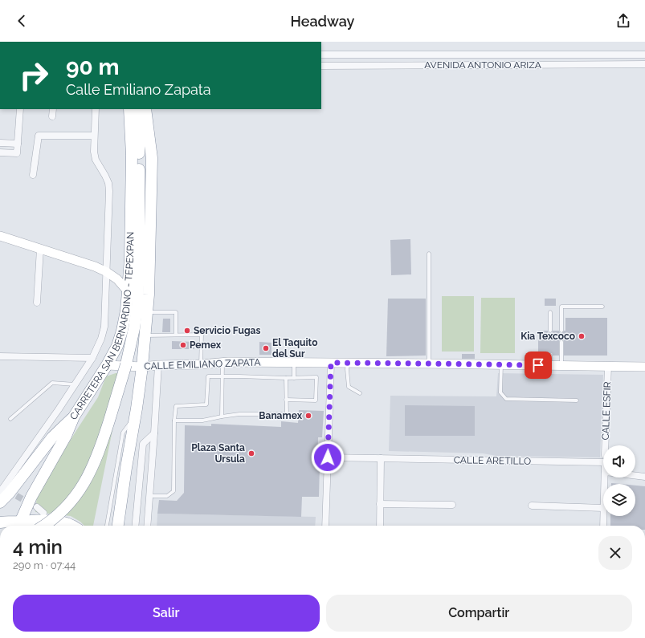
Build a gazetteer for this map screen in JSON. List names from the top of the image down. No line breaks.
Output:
{"streets":{"highway":["CARRETERA SAN BERNARDINO - TEPEXPAN"],"main road":["CALLE EMILIANO ZAPATA"],"street":["AVENIDA ANTONIO ARIZA","CALLE ESFIR","CALLE ARETILLO"]},"crossings":[["CARRETERA SAN BERNARDINO - TEPEXPAN","CALLE EMILIANO ZAPATA"],["CALLE EMILIANO ZAPATA","CALLE ESFIR"]],"places":["Servicio Fugas","Kia Texcoco","Pemex","El Taquito del Sur","Banamex","Plaza Santa Ursula"],"page":{"header":"Headway","turn":["90 m","Calle Emiliano Zapata"],"heading":["4 min","290 m · 07:44"],"buttons":["Salir","Compartir"]}}
